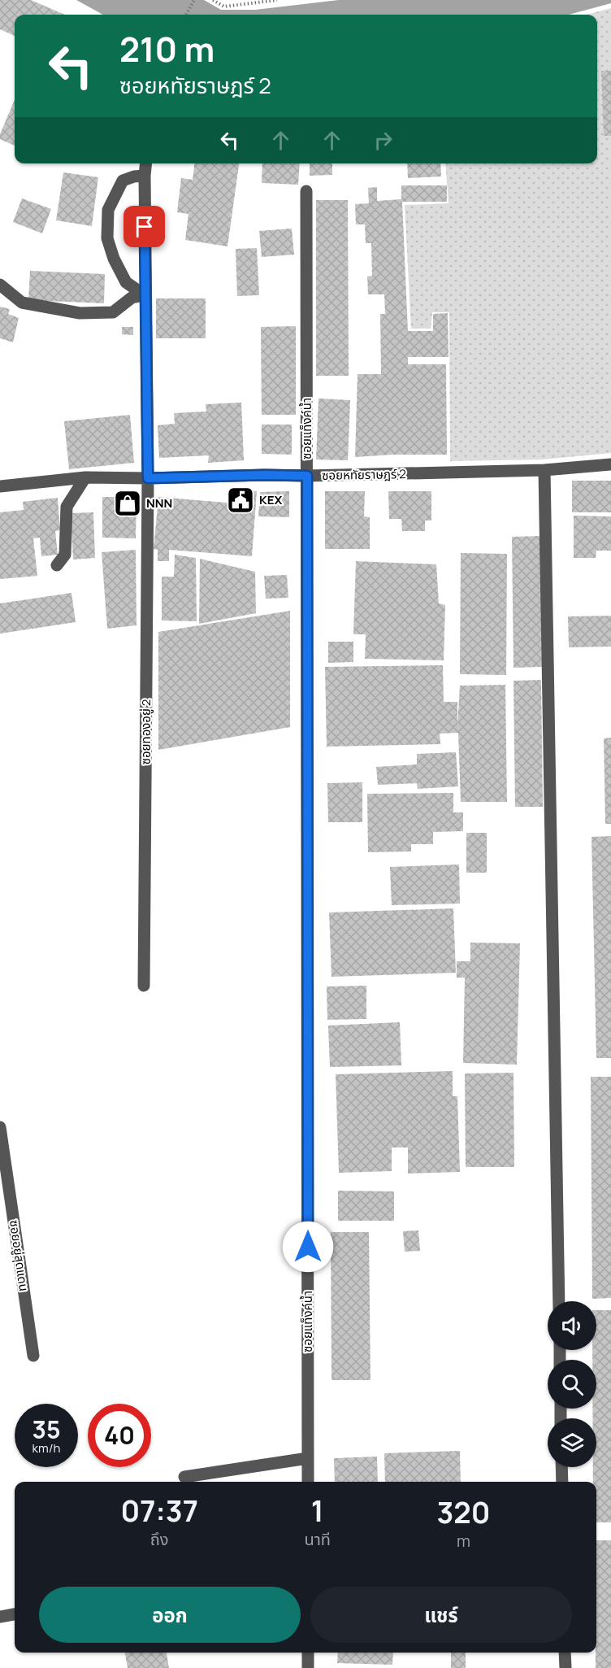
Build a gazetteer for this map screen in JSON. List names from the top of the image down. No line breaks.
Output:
{"streets":{"street":["ซอยแท็งค์น้ำ","ซอยหทัยราษฎร์ 2","ซอยทองอยู่ 2","ซอยอยู่สุดแดน"]},"crossings":[["ซอยแท็งค์น้ำ","ซอยหทัยราษฎร์ 2"],["ซอยหทัยราษฎร์ 2","ซอยทองอยู่ 2"]],"places":{"public building":["KEX"],"shop":["NNN"]},"page":{"turn":["210 m","ซอยหทัยราษฎร์ 2"],"speed":"35 km/h","limit":"40","eta":["07:37","ถึง","1","นาที","320","m"],"buttons":["ออก","แชร์"]}}
